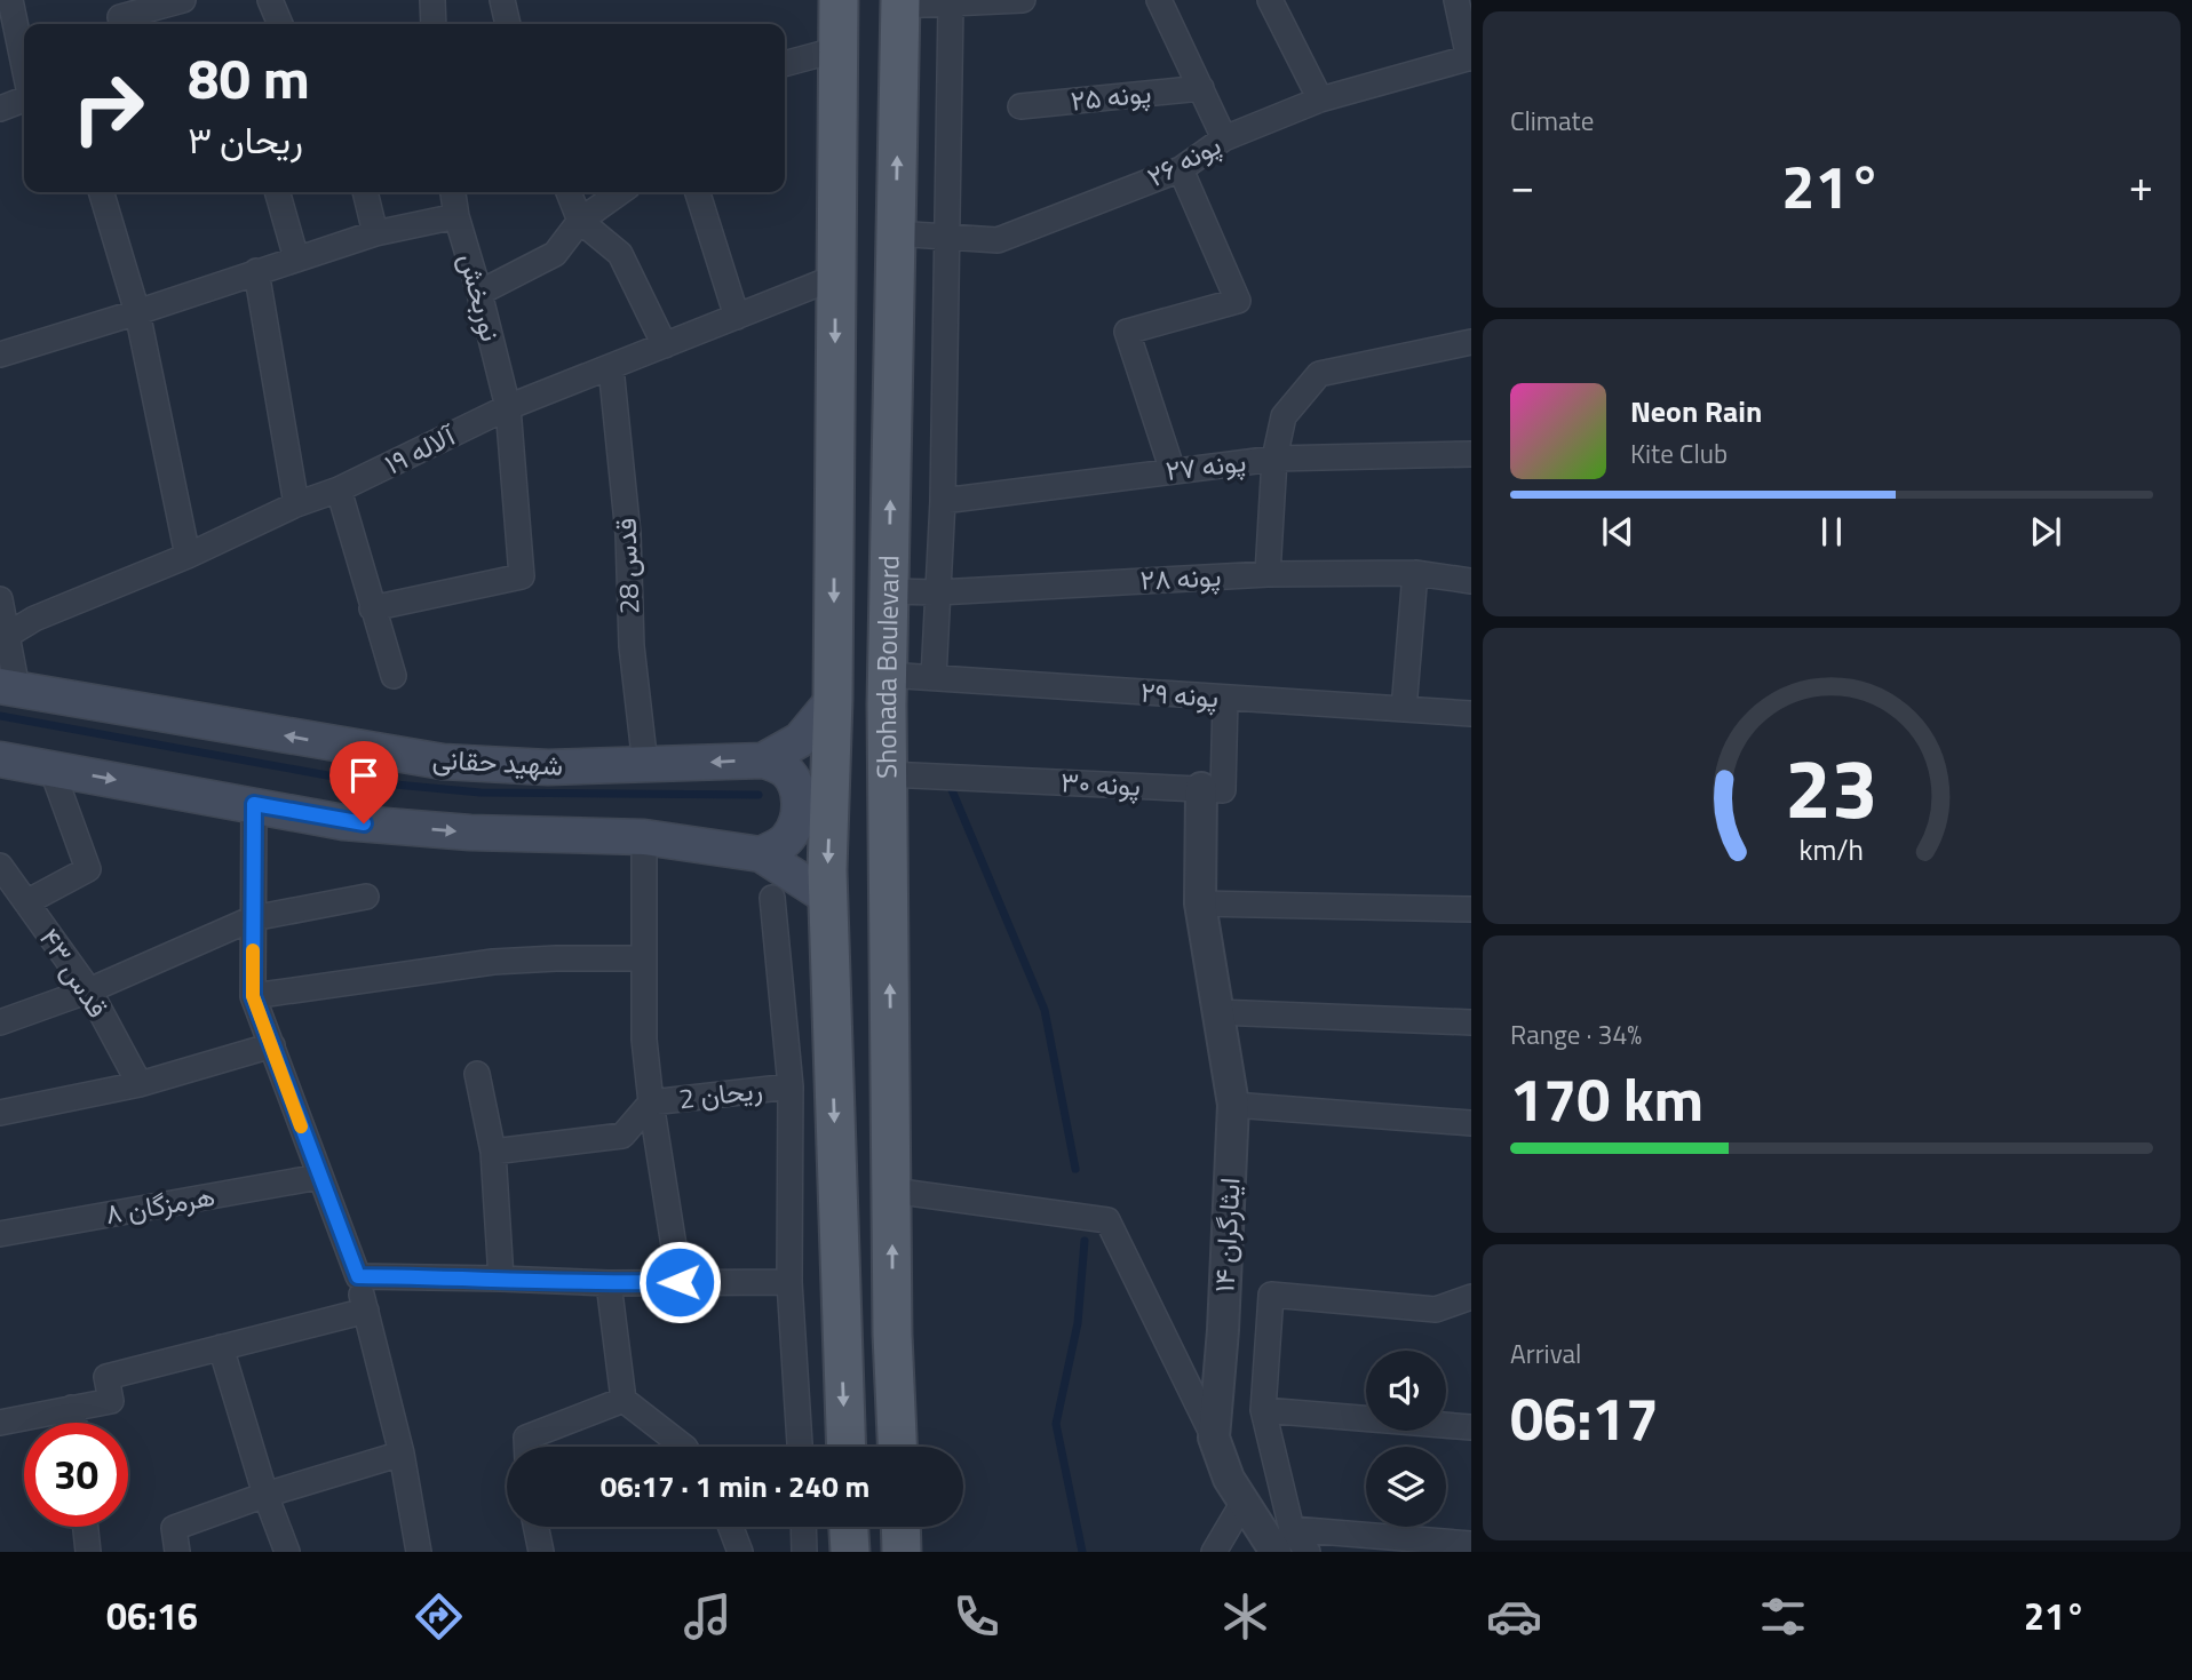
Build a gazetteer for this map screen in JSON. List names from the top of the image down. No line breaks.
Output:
{"streets":{"main road":["Shohada Boulevard","شهید حقانی"],"street":["پونه ۲۵","پونه ۲۶","نوربخش","آلاله ۱۹","پونه ۲۷","قدس 28","پونه ۲۸","پونه ۲۹","پونه ۳۰","قدس ۴۳","ریحان 2","هرمزگان ۸","ایثارگران ۱۴"]},"crossings":[["پونه ۲۶","Shohada Boulevard"],["نوربخش","آلاله ۱۹"],["آلاله ۱۹","قدس 28"],["آلاله ۱۹","Shohada Boulevard"],["قدس 28","شهید حقانی"],["پونه ۲۸","Shohada Boulevard"],["Shohada Boulevard","پونه ۲۹"],["Shohada Boulevard","شهید حقانی"],["Shohada Boulevard","پونه ۳۰"],["پونه ۳۰","ایثارگران ۱۴"]],"page":{"tile":["Climate",["Range · 34%","170 km"],["Arrival","06:17"]],"turn":["80 m","ریحان ۳"],"heat":["−","21°","+"],"song":["Neon Rain","Kite Club"],"limit":"30","trip":"06:17 · 1 min · 240 m","tabs":["06:16","21°"],"gauge":["23","km/h"]}}
